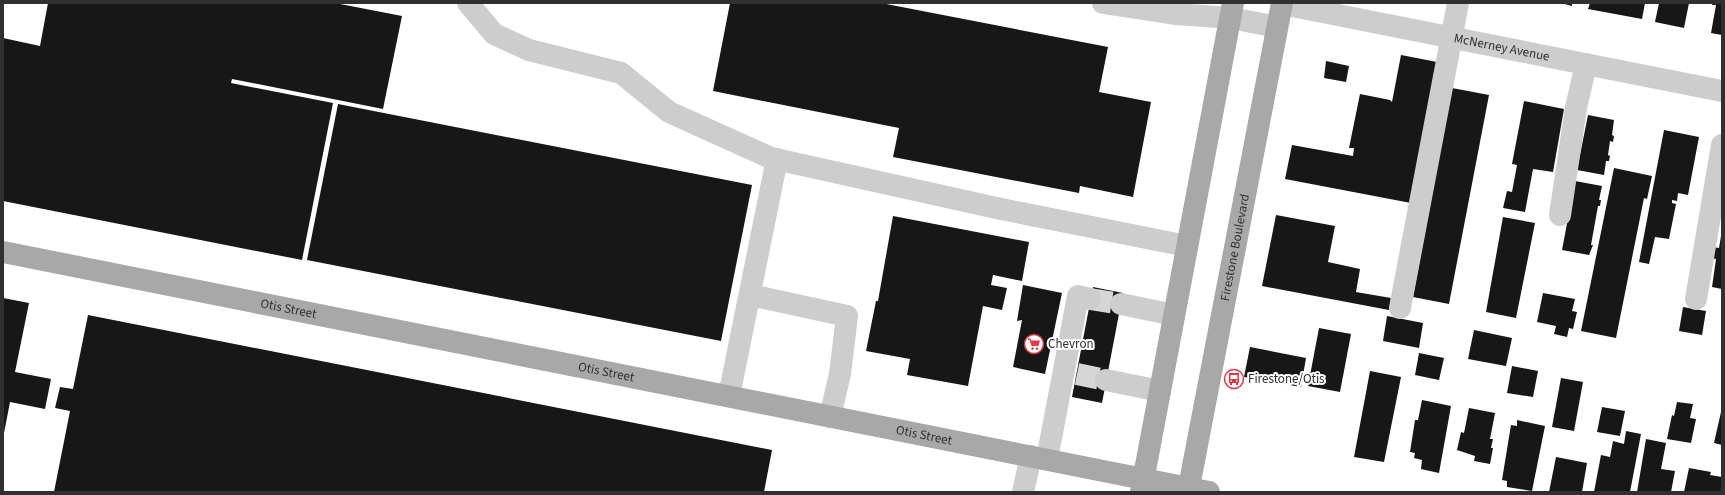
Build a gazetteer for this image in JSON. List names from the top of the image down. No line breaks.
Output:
{"streets":{"main road":["Firestone Boulevard","Otis Street"],"street":["McNerney Avenue"]},"crossings":[["McNerney Avenue","Firestone Boulevard"],["Firestone Boulevard","Otis Street"]],"places":{"supermarket":["Chevron"],"bus stop":["Firestone/Otis"]}}
